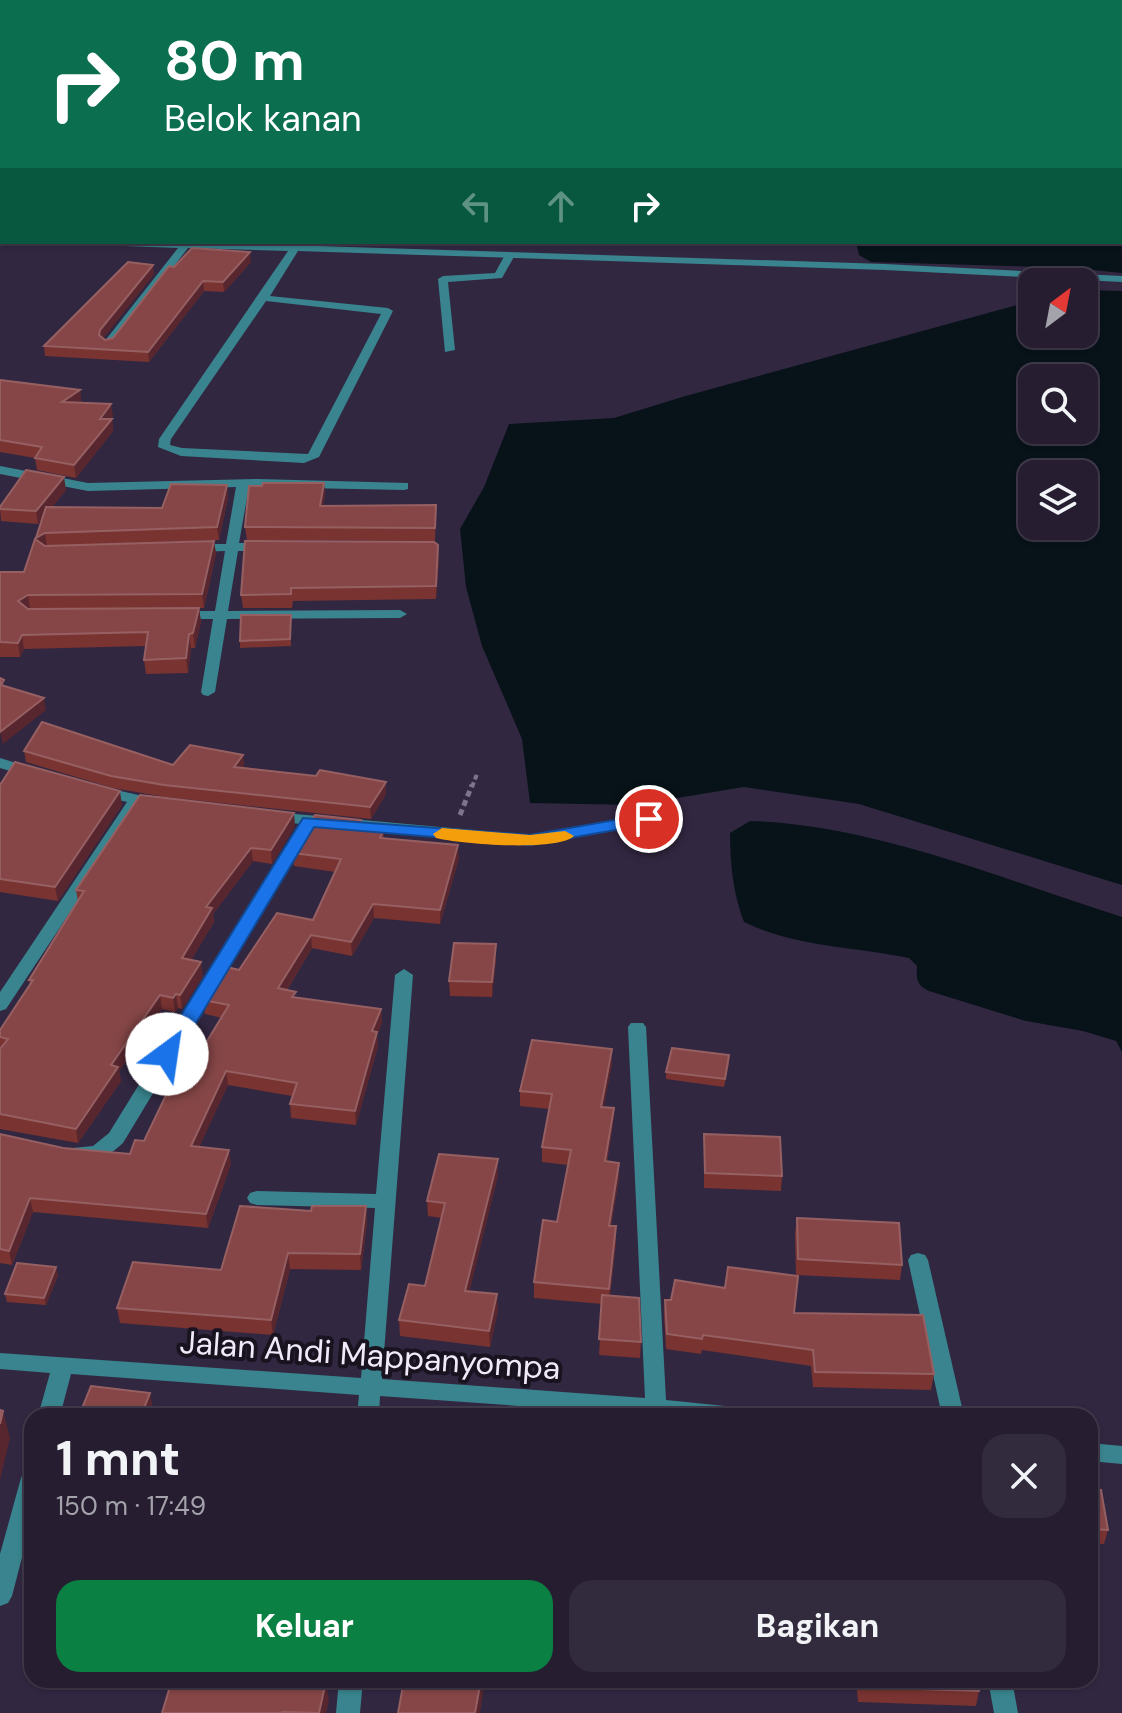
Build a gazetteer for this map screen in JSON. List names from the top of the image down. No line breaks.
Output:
{"streets":{"street":["Jalan Andi Mappanyompa"]},"north":"top right","page":{"turn":["80 m","Belok kanan"],"heading":["1 mnt","150 m · 17:49"],"buttons":["Keluar","Bagikan"]}}
